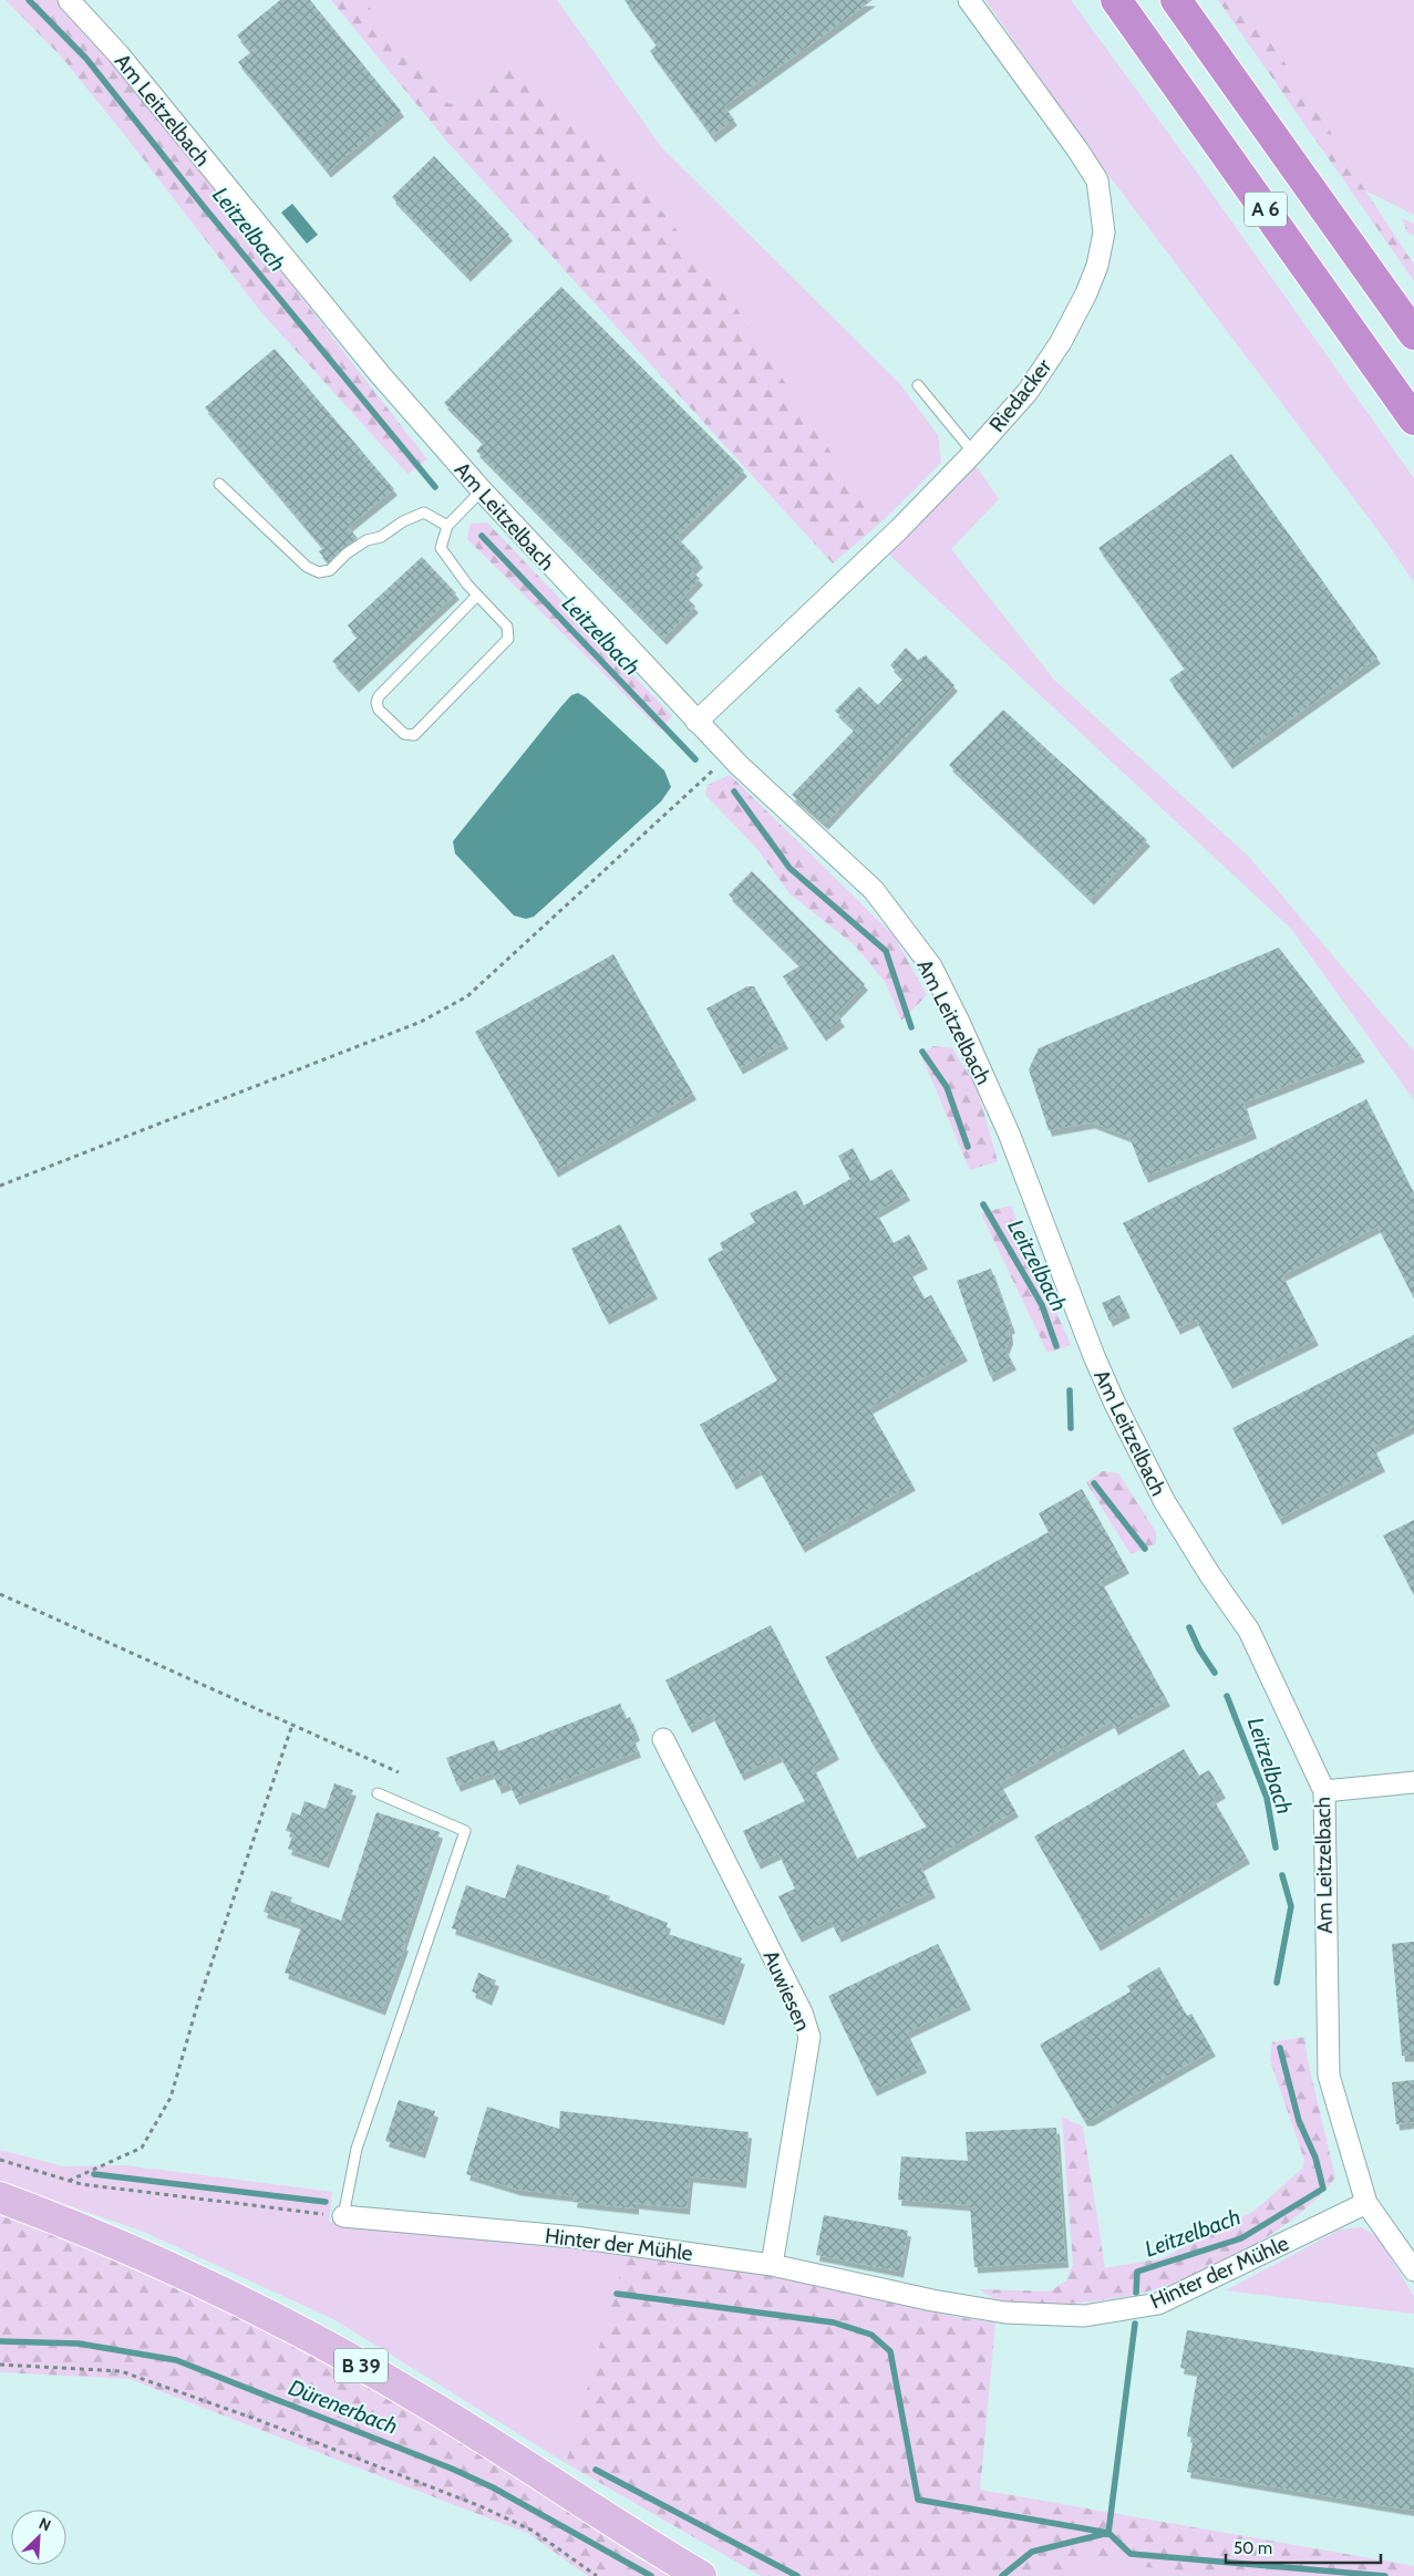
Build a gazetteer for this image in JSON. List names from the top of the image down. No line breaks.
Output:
{"streets":{"highway":["A 6"],"main road":["B 39"],"street":["Am Leitzelbach","Riedacker","Auwiesen","Hinter der Mühle"]},"crossings":[["Am Leitzelbach","Riedacker"],["Am Leitzelbach","Hinter der Mühle"],["Auwiesen","Hinter der Mühle"]],"water":["Leitzelbach","Dürenerbach"],"scale_bar":"50 m","north":"top right"}
